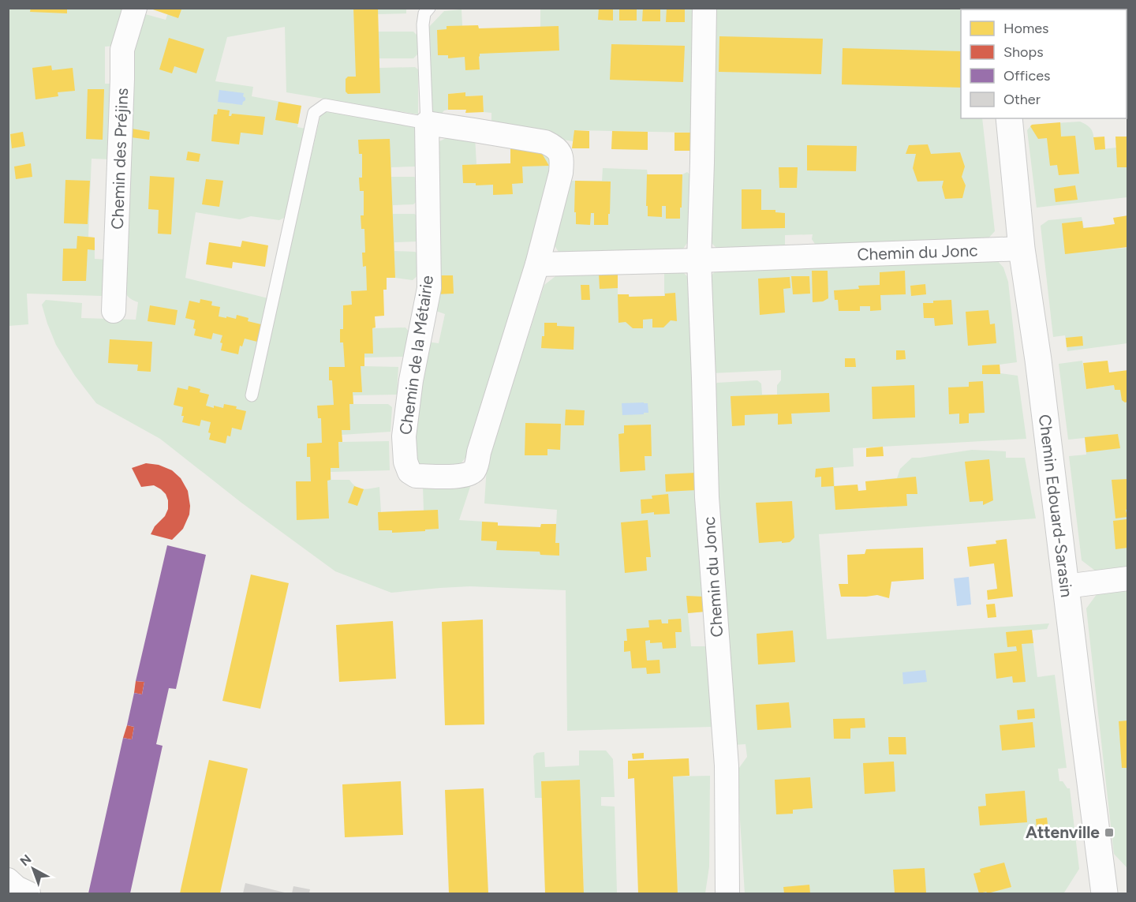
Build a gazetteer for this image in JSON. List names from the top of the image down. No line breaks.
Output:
{"streets":{"street":["Chemin des Préjins","Chemin du Jonc","Chemin de la Métairie","Chemin Edouard-Sarasin"]},"crossings":[["Chemin du Jonc","Chemin de la Métairie"],["Chemin du Jonc","Chemin Edouard-Sarasin"]],"places":{"transit":["Attenville"]},"legend":["Homes","Shops","Offices","Other"],"north":"top left"}
